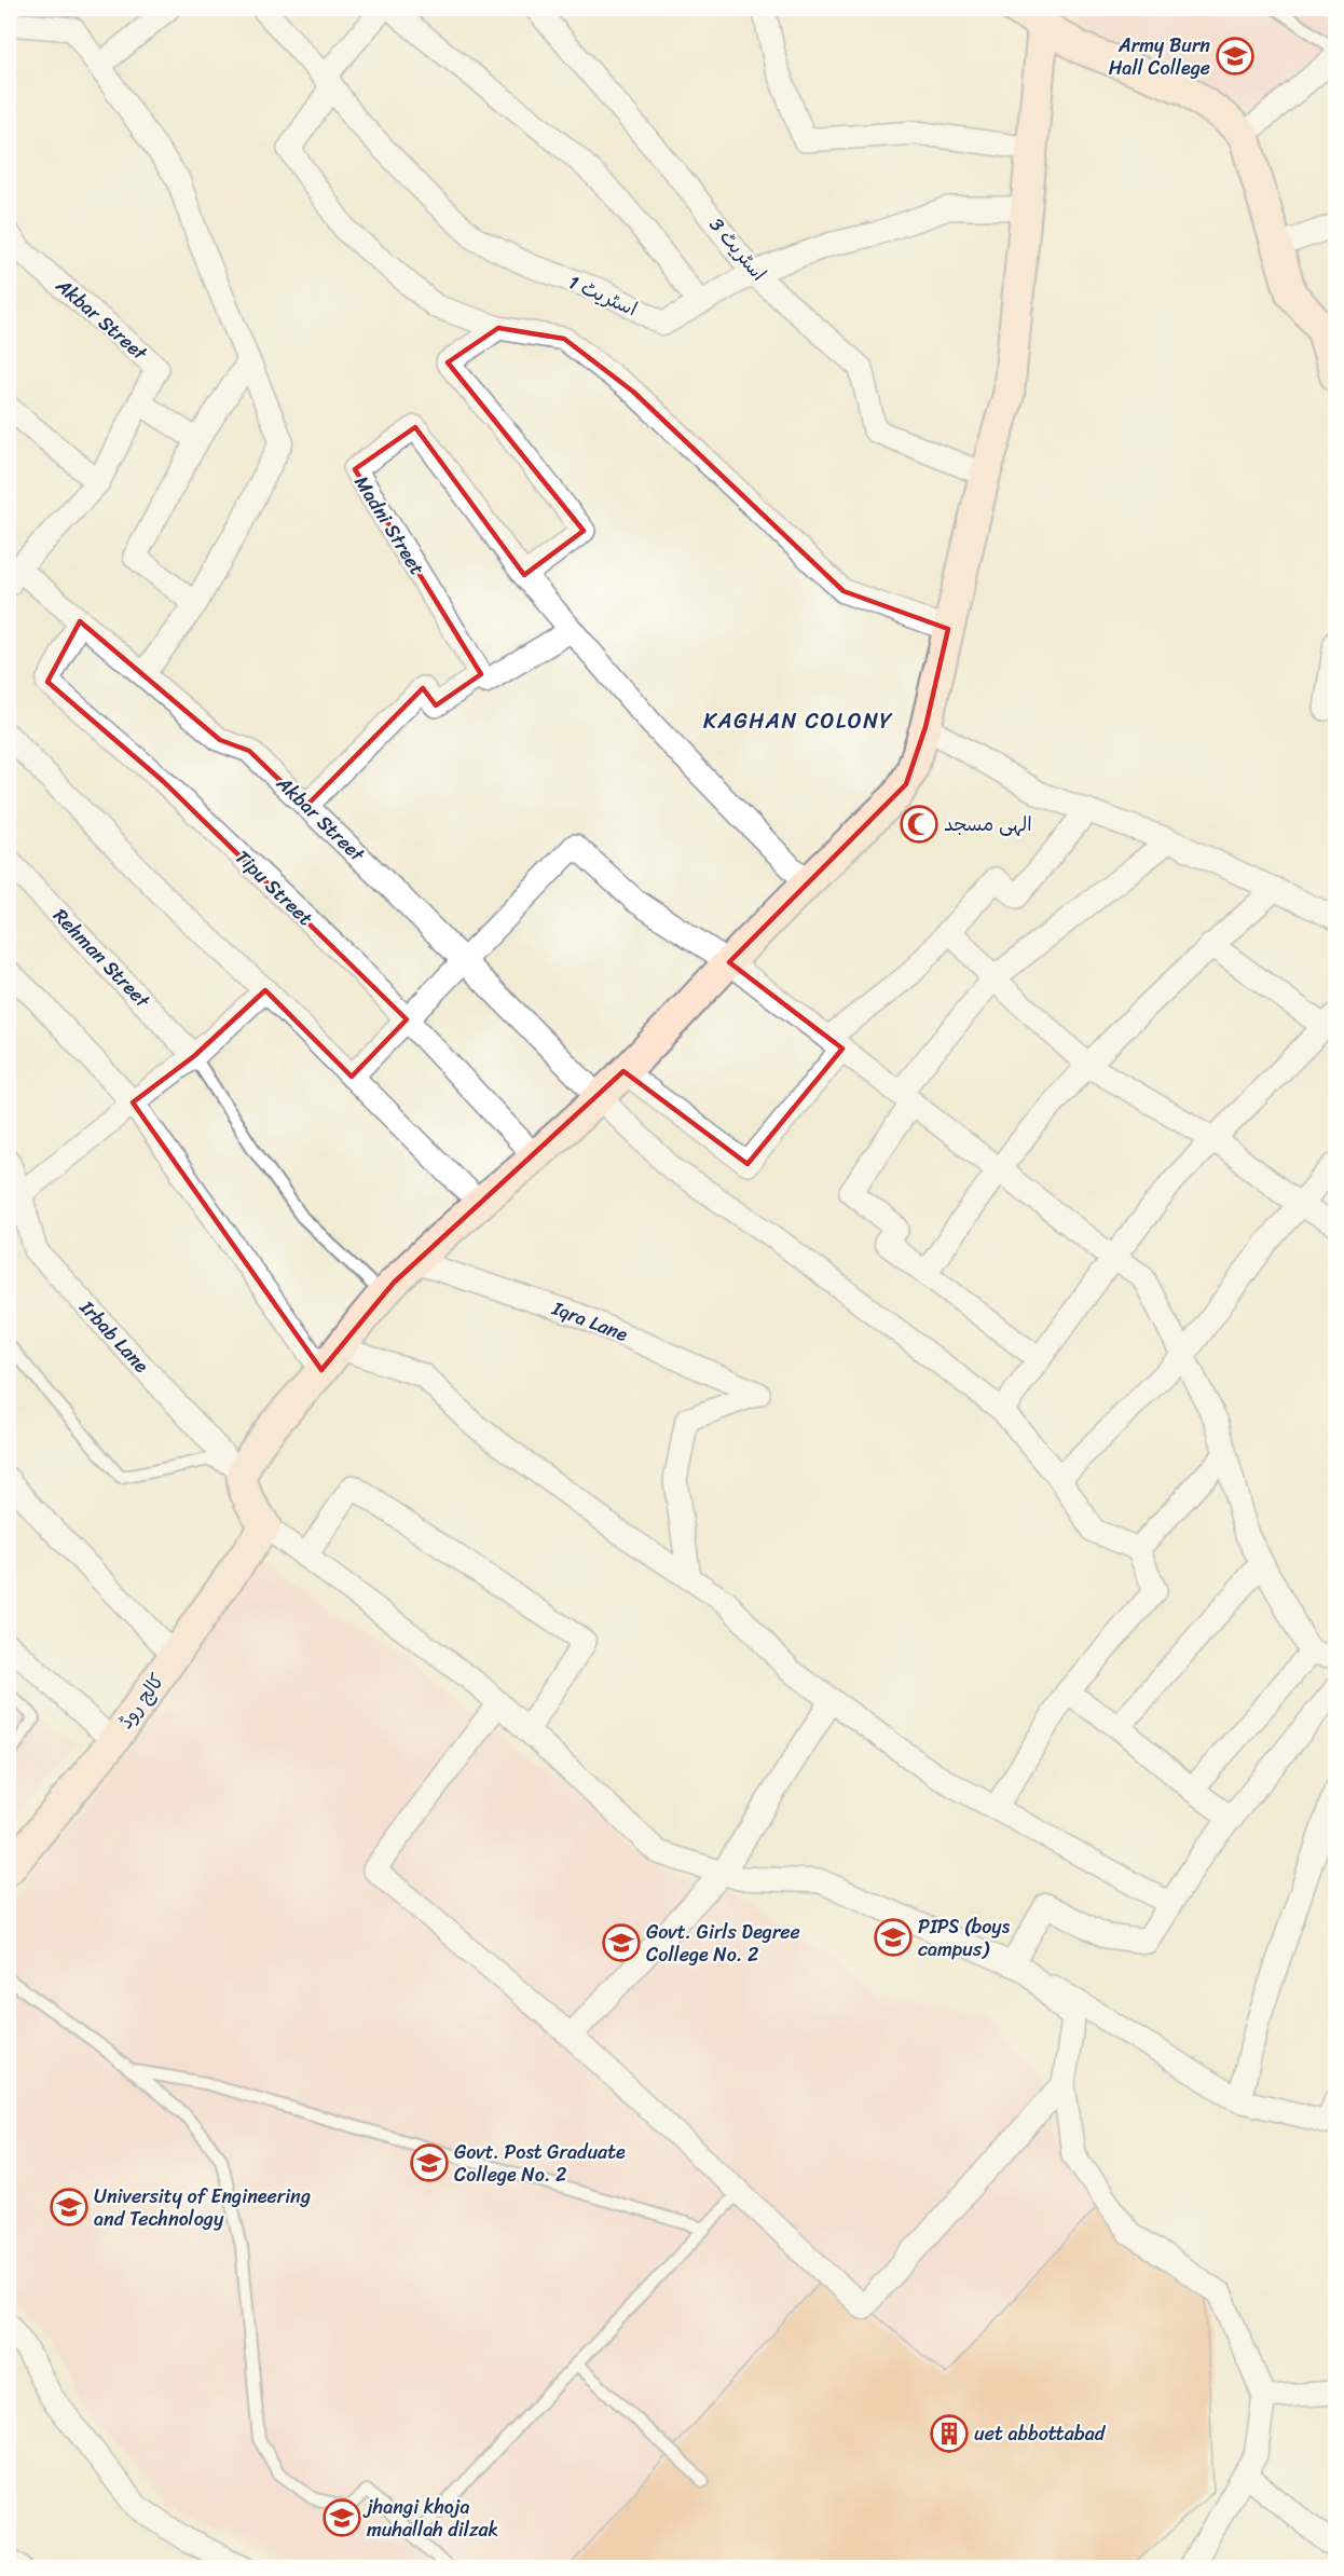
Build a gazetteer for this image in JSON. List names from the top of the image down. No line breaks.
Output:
{"streets":{"street":["اسٹریٹ 3","اسٹریٹ 1","Akbar Street","Madni Street","Tipu Street","Rehman Street","Iqra Lane","Irbab Lane","کالج روڈ"]},"crossings":[["اسٹریٹ 3","اسٹریٹ 1"],["Akbar Street","Tipu Street"]],"districts":["KAGHAN COLONY"],"places":{"school or university":["Army Burn Hall College","PIPS (boys campus)","Govt. Girls Degree College No. 2","Govt. Post Graduate College No. 2","University of Engineering and Technology","jhangi khoja muhallah dilzak"],"mosque":["الہی مسجد"],"building":["uet abbottabad"]}}
